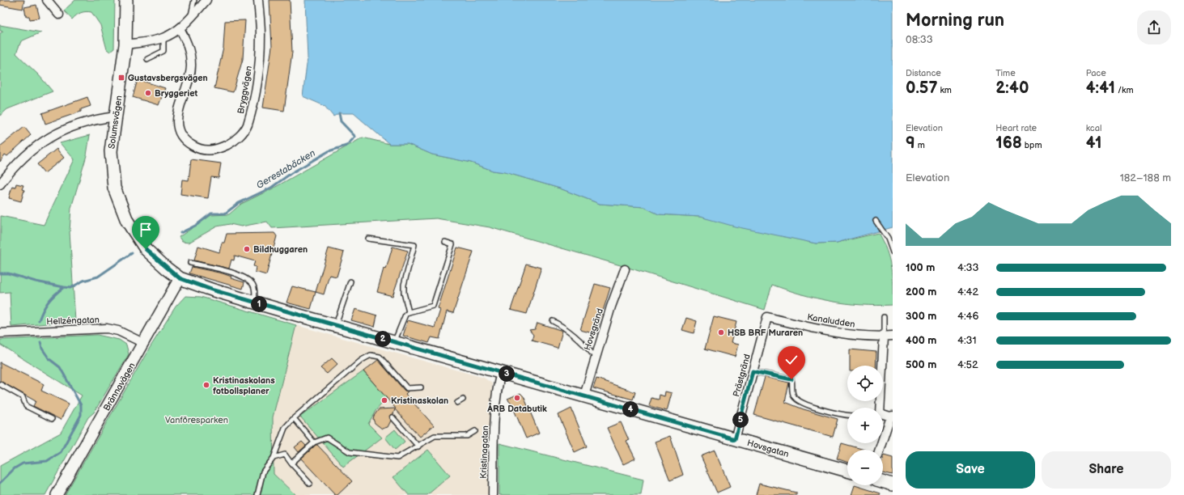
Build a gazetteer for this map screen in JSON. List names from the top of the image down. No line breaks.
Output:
{"streets":{"main road":["Solumsvägen","Hovsgatan"],"street":["Bryggvägen","Hellzéngatan","Kanaludden","Hovsgränd","Prästgränd","Brännavägen","Kristinagatan"]},"crossings":[["Solumsvägen","Brännavägen"],["Solumsvägen","Hovsgatan"],["Hellzéngatan","Brännavägen"],["Kanaludden","Prästgränd"],["Hovsgränd","Hovsgatan"],["Prästgränd","Hovsgatan"],["Brännavägen","Hovsgatan"],["Hovsgatan","Kristinagatan"]],"water":["Gerestabäcken"],"parks":["Vanföresparken"],"places":{"transit":["Gustavsbergsvägen"],"other":["Bryggeriet","Bildhuggaren","HSB BRF Muraren","Kristinaskolans fotbollsplaner","ÅRB Databutik","Kristinaskolan"]},"page":{"heading":["Morning run","08:33"],"stats":[["Distance","0.57 km"],["Time","2:40"],["Pace","4:41 /km"],["Elevation","9 m"],["Heart rate","168 bpm"],["kcal","41"]],"chart":["Elevation","182–188 m"],"list":[{"name":"100 m","note":"4:33"},{"name":"200 m","note":"4:42"},{"name":"300 m","note":"4:46"},{"name":"400 m","note":"4:31"},{"name":"500 m","note":"4:52"}],"pins":["1","2","3","4","5"],"map_buttons":["+","−"],"buttons":["Save","Share"]}}
